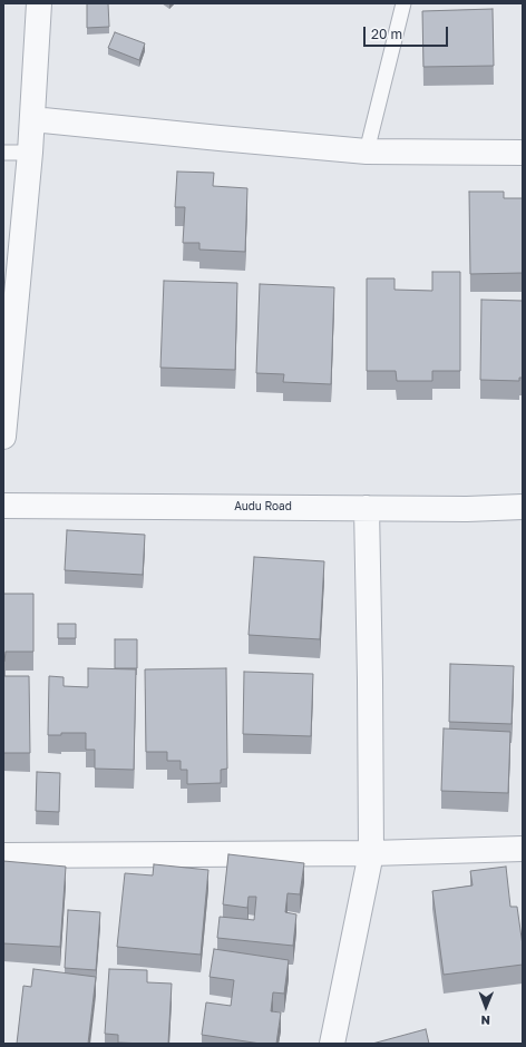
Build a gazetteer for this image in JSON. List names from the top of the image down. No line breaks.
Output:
{"streets":{"street":["Audu Road"]},"scale_bar":"20 m","north":"bottom"}
